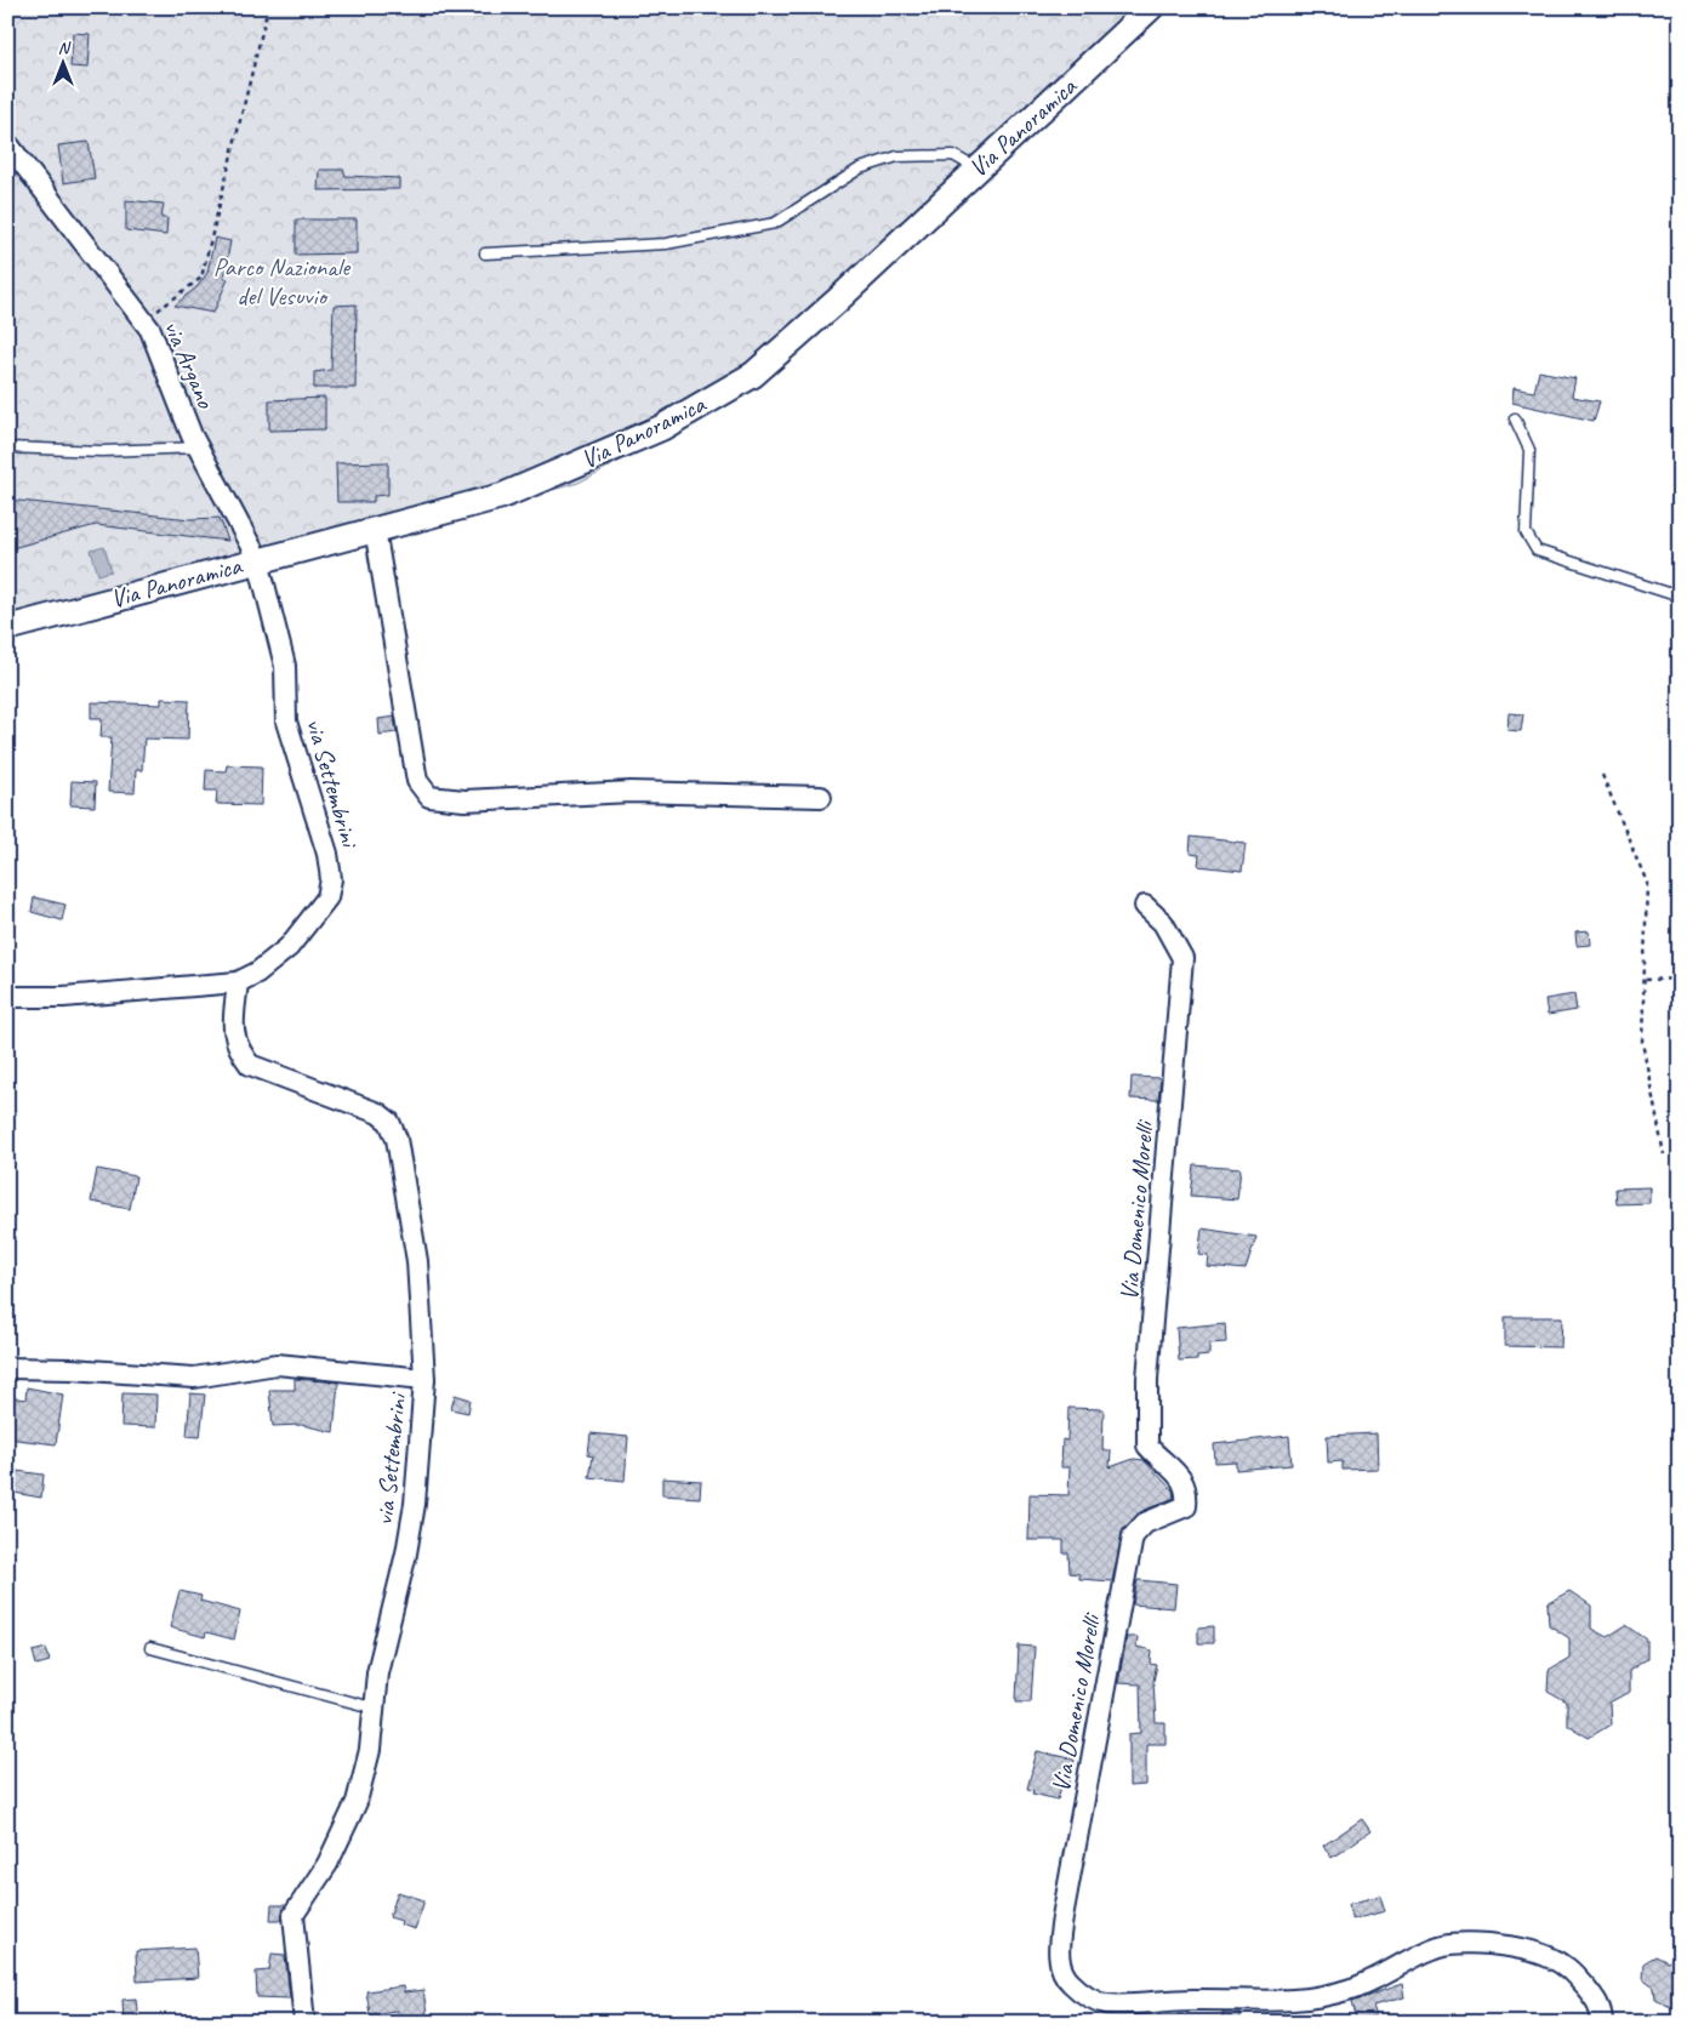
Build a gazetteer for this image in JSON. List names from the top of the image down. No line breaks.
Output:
{"streets":{"street":["Via Panoramica","via Argano","via Settembrini","Via Domenico Morelli"]},"crossings":[["Via Panoramica","via Argano"],["Via Panoramica","via Settembrini"],["via Argano","via Settembrini"]],"parks":["Parco Nazionale del Vesuvio"],"north":"top"}
